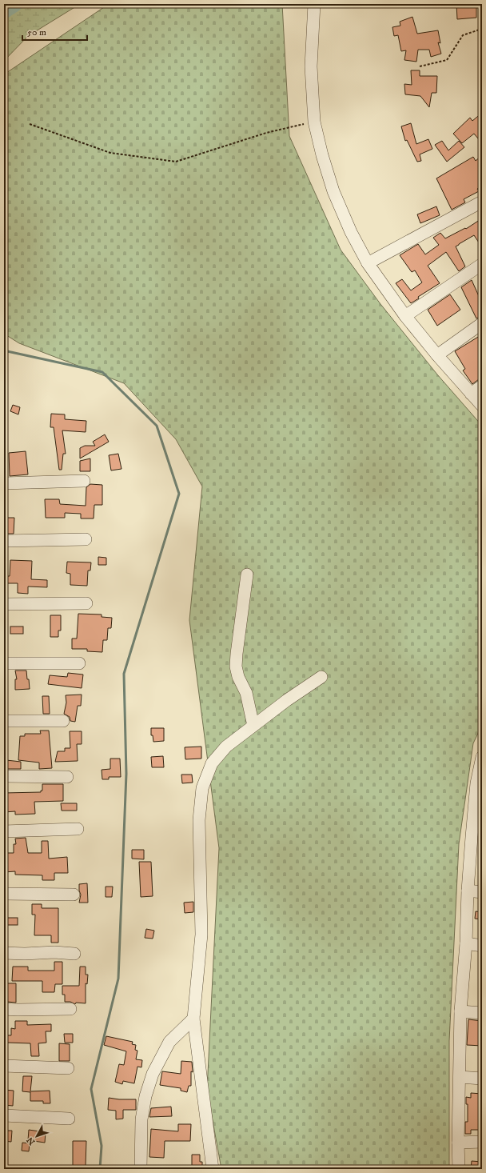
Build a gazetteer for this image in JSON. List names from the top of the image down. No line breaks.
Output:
{"scale_bar":"50 m","north":"bottom left"}
